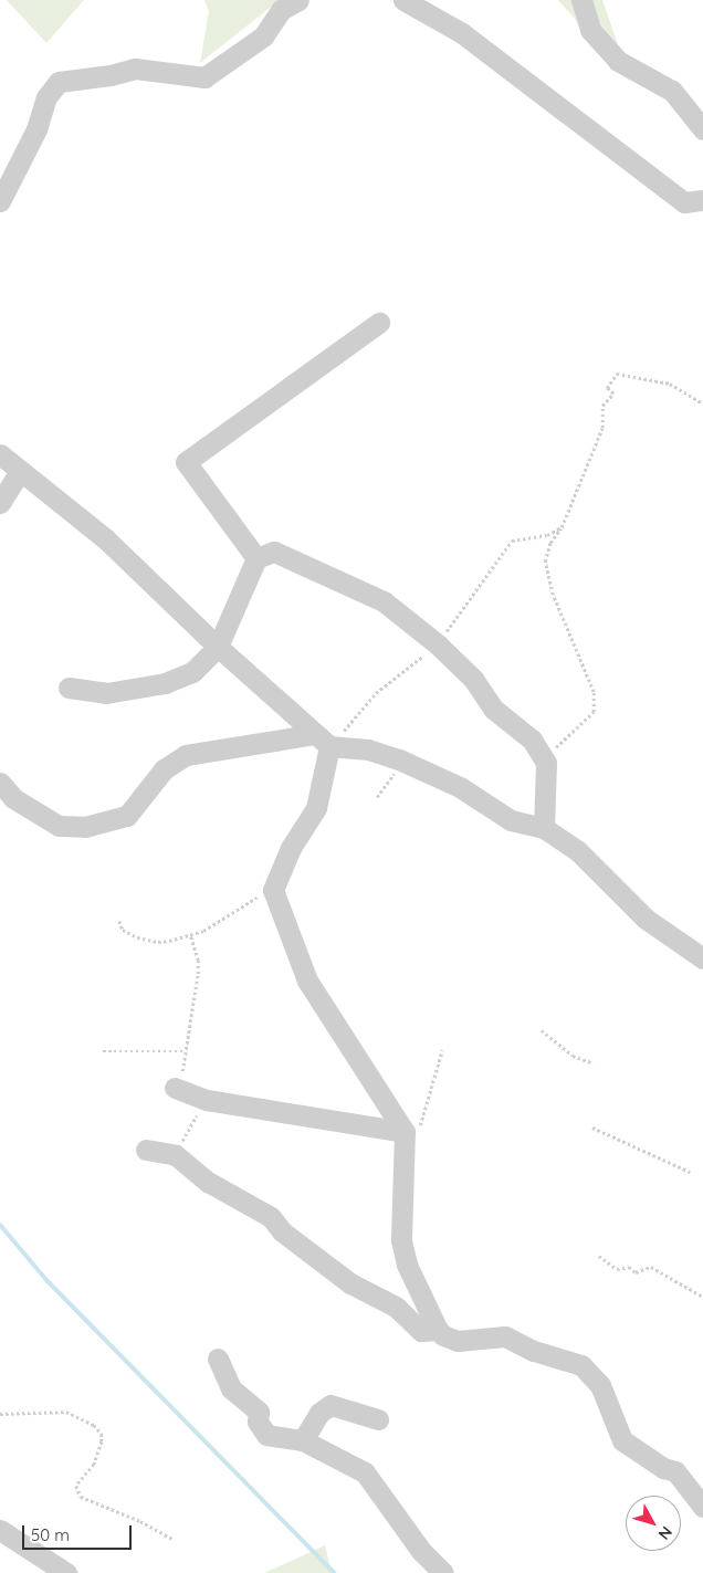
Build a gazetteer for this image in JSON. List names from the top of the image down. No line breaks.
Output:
{"scale_bar":"50 m","north":"bottom right"}
